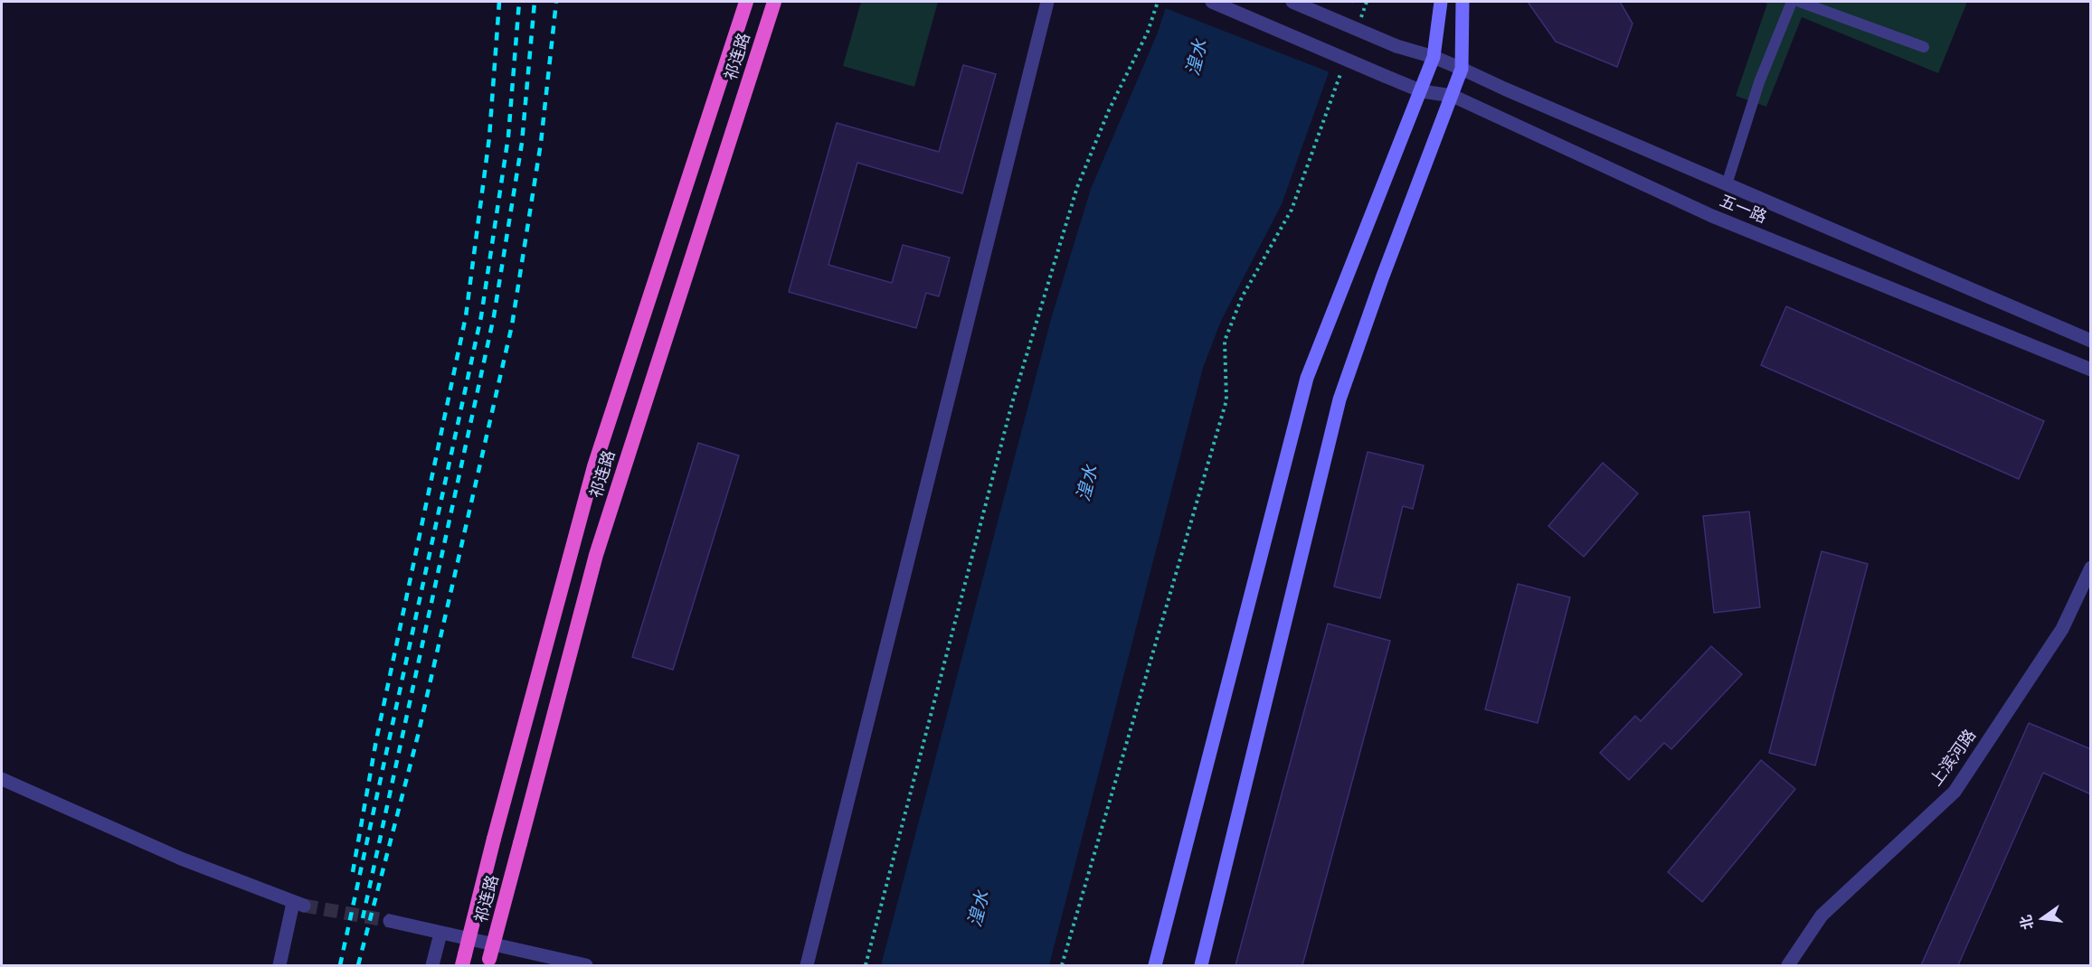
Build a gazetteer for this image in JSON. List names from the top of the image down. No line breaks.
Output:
{"streets":{"highway":["祁连路"],"street":["五一路","上滨河路"]},"water":["湟水"],"north":"left"}
